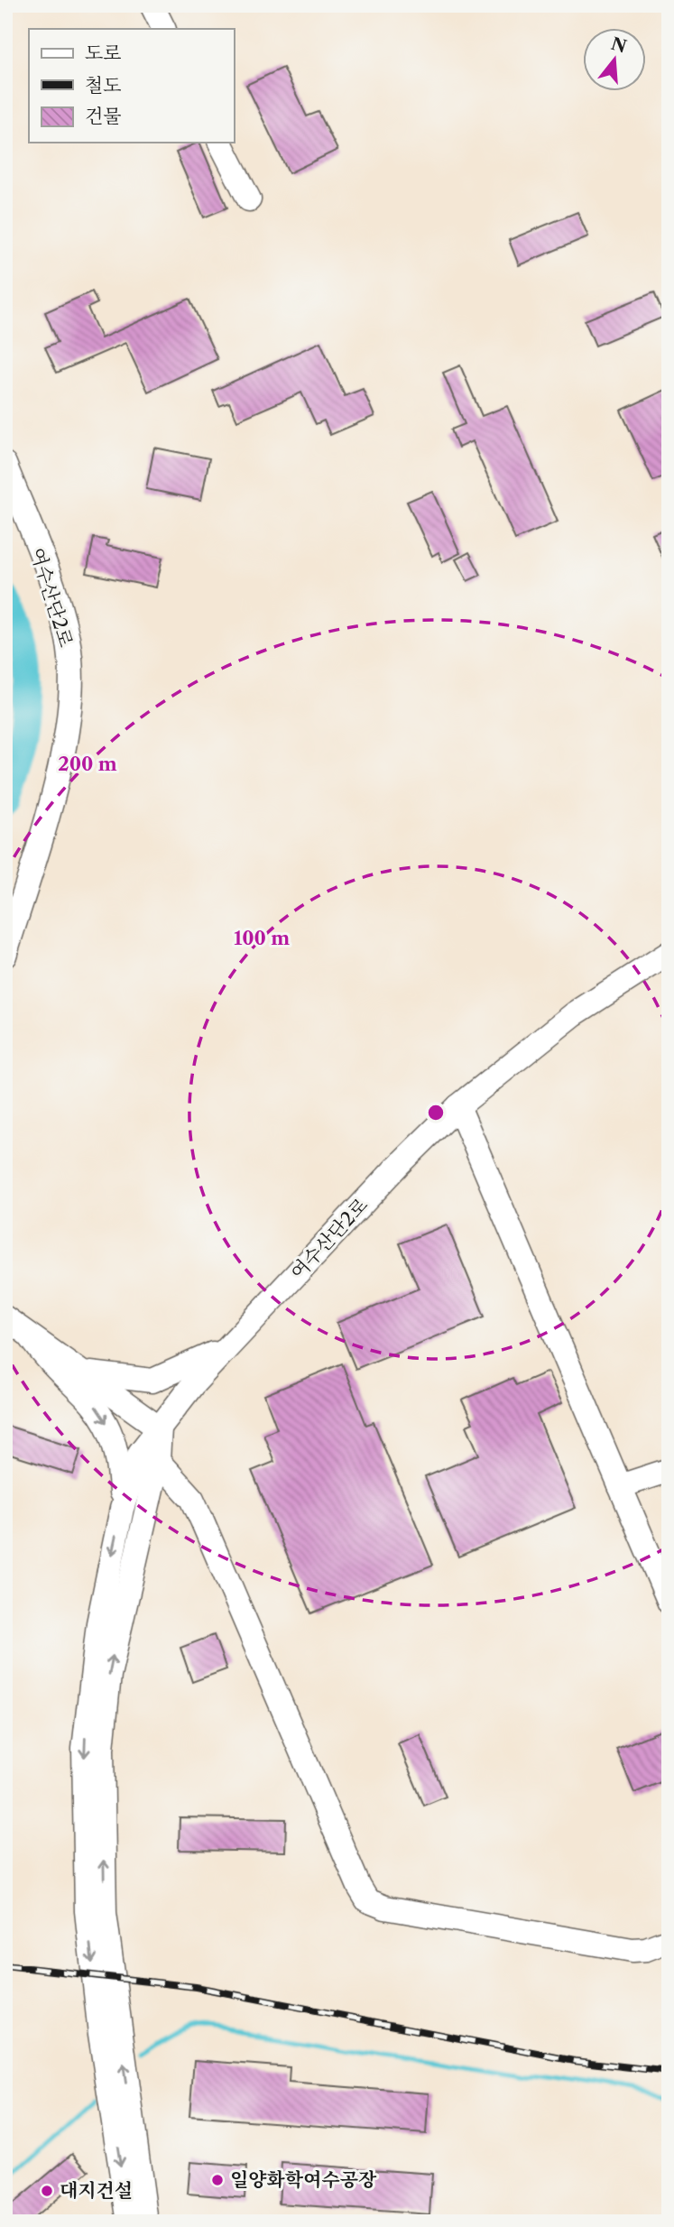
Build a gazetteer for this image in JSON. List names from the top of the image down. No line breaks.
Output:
{"streets":{"street":["여수산단2로"]},"places":["일양화학여수공장","대지건설"],"legend":["도로","철도","건물"],"north":"top","rings":["200 m","100 m"]}
